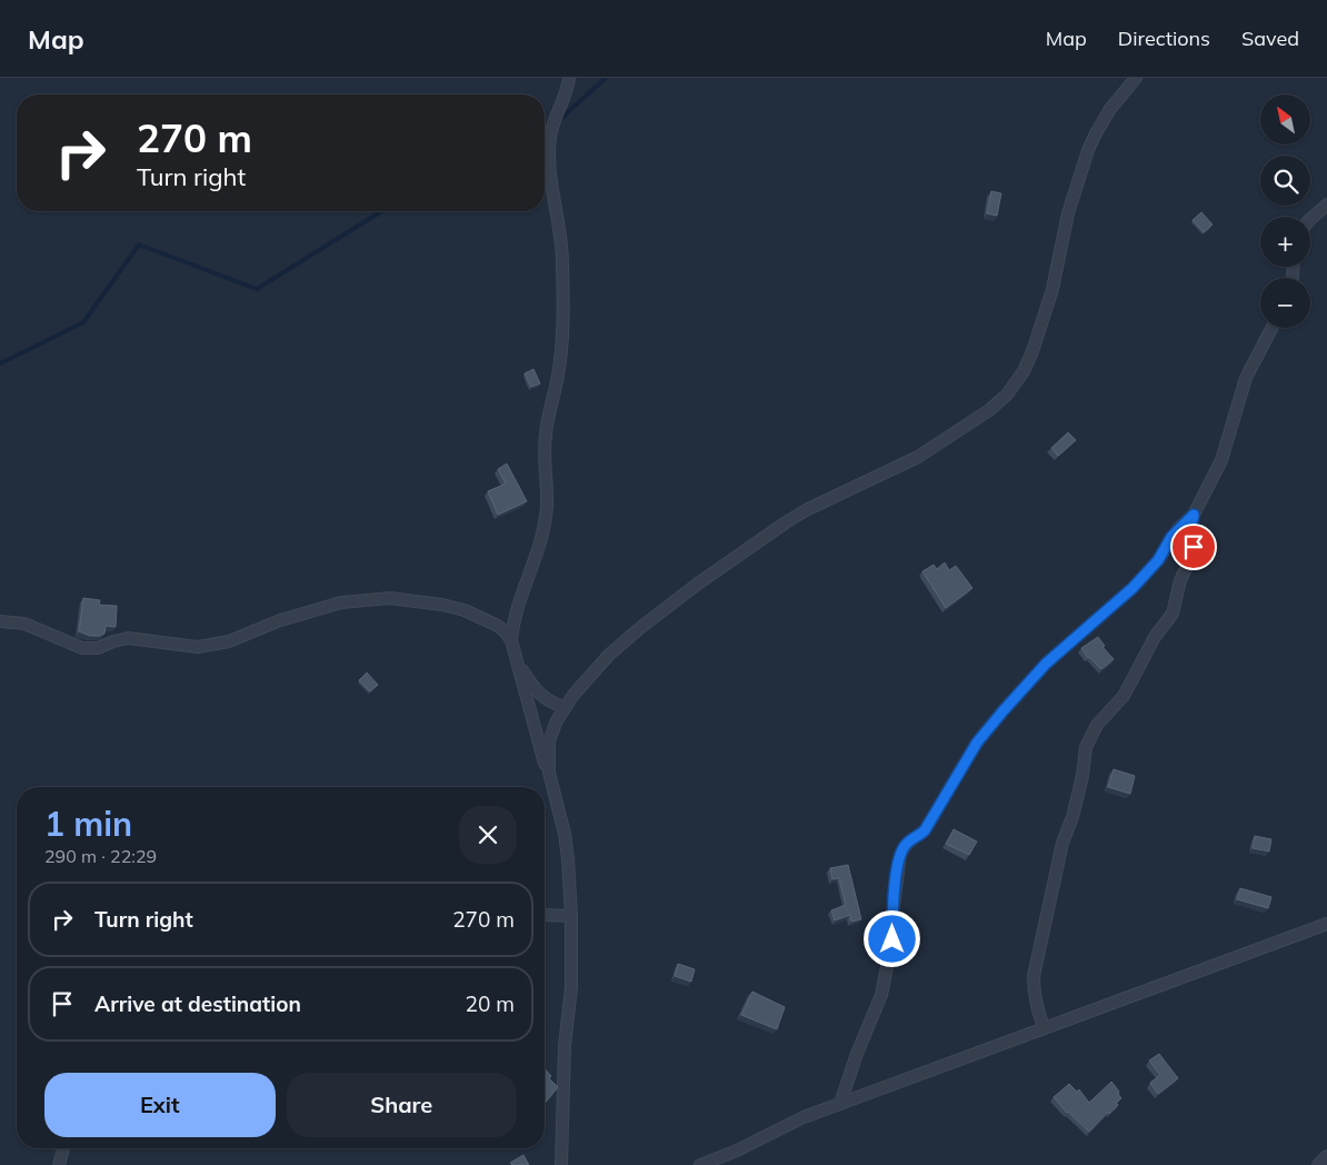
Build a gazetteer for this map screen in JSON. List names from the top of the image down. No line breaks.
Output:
{"north":"top left","page":{"header":"Map","nav":["Map","Directions","Saved"],"map_buttons":["+","−"],"turn":["270 m","Turn right"],"heading":["1 min","290 m · 22:29"],"list":[{"name":"Turn right","value":"270 m"},{"name":"Arrive at destination","value":"20 m"}],"buttons":["Exit","Share"]}}
